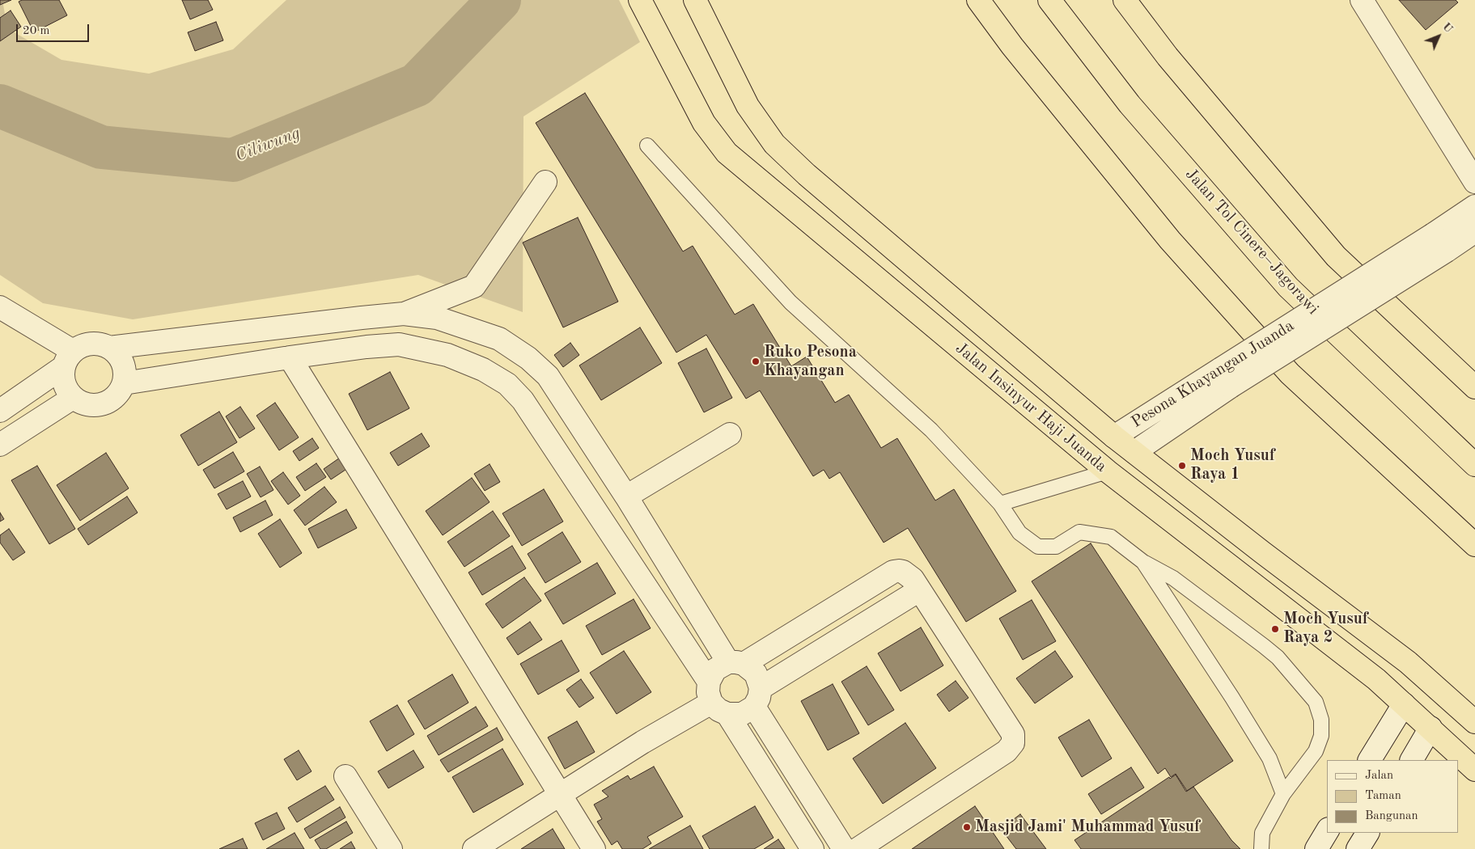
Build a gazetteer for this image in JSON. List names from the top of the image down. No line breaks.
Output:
{"streets":{"highway":["Jalan Tol Cinere–Jagorawi","Jalan Insinyur Haji Juanda"],"street":["Pesona Khayangan Juanda"]},"crossings":[["Pesona Khayangan Juanda","Jalan Insinyur Haji Juanda"]],"water":["Ciliwung"],"places":["Ruko Pesona Khayangan","Moch Yusuf Raya 1","Moch Yusuf Raya 2","Masjid Jami' Muhammad Yusuf"],"legend":["Jalan","Taman","Bangunan"],"scale_bar":"20 m","north":"top right"}
